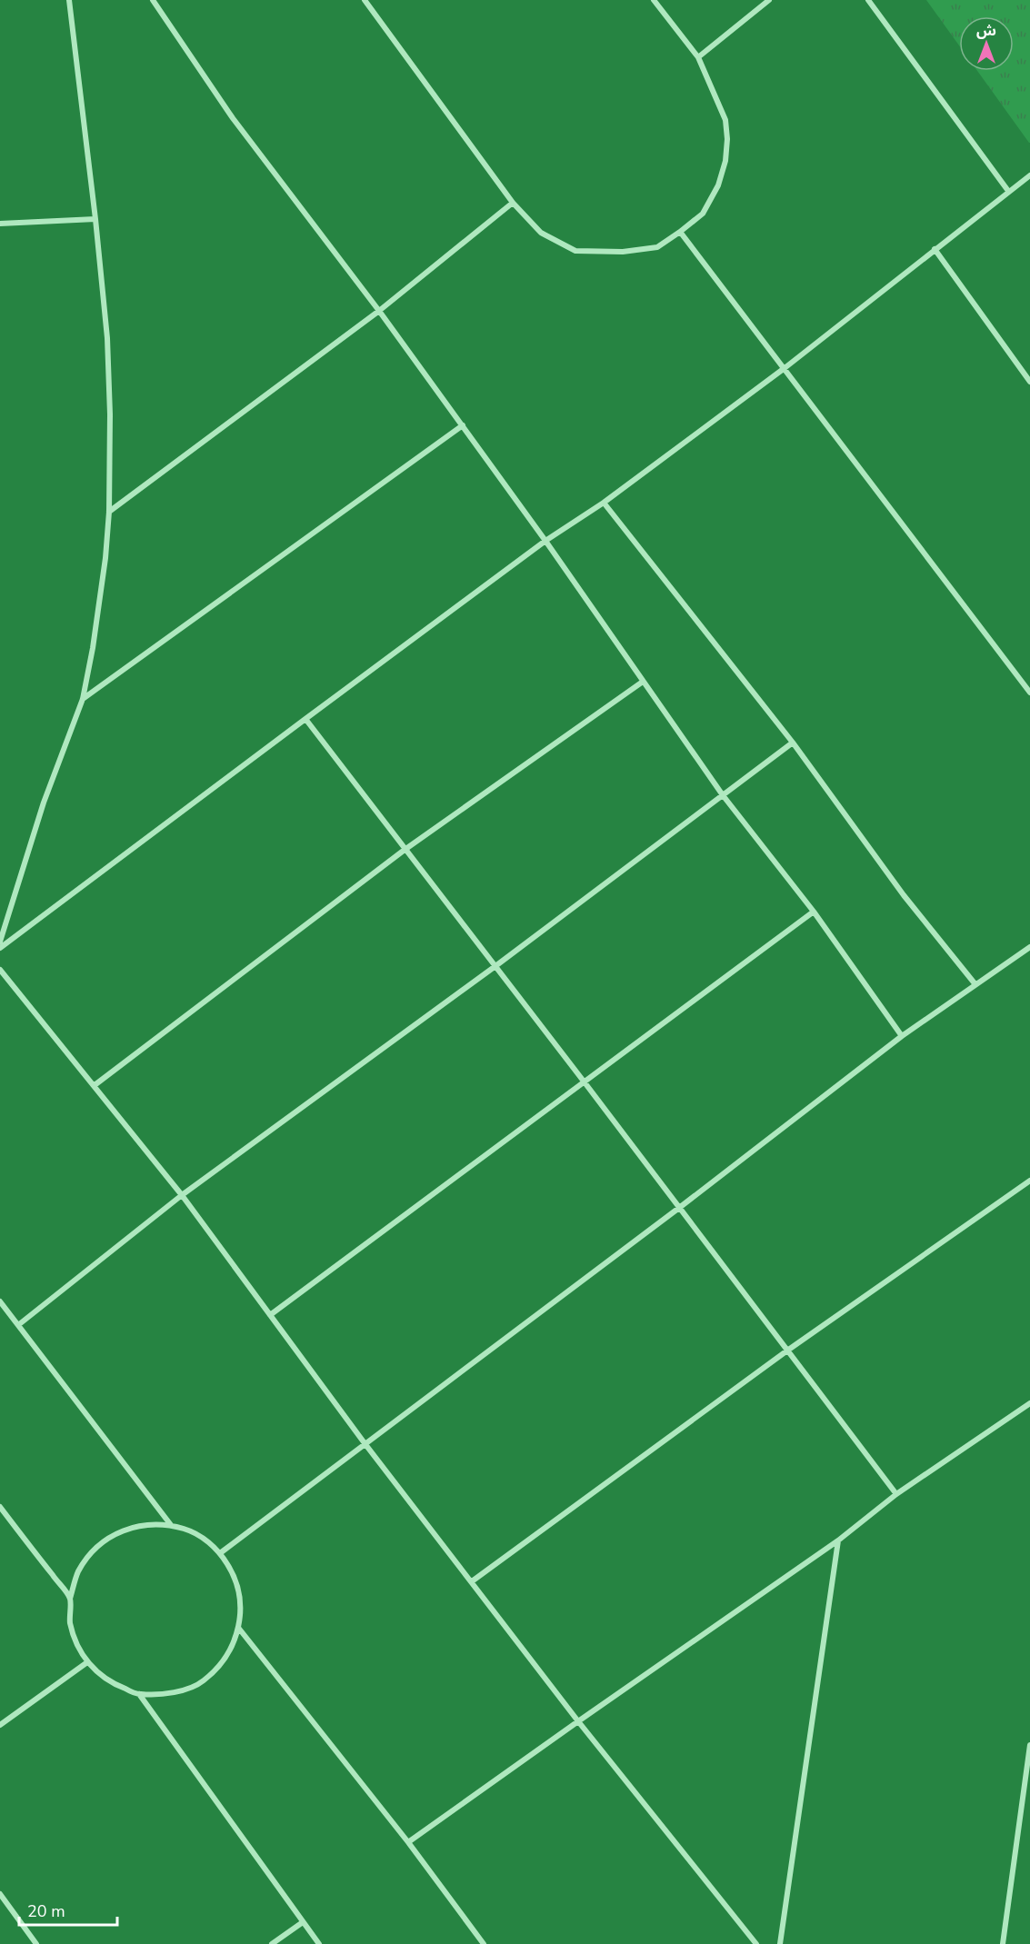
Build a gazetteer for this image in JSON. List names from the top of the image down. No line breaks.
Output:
{"scale_bar":"20 m","north":"top"}
